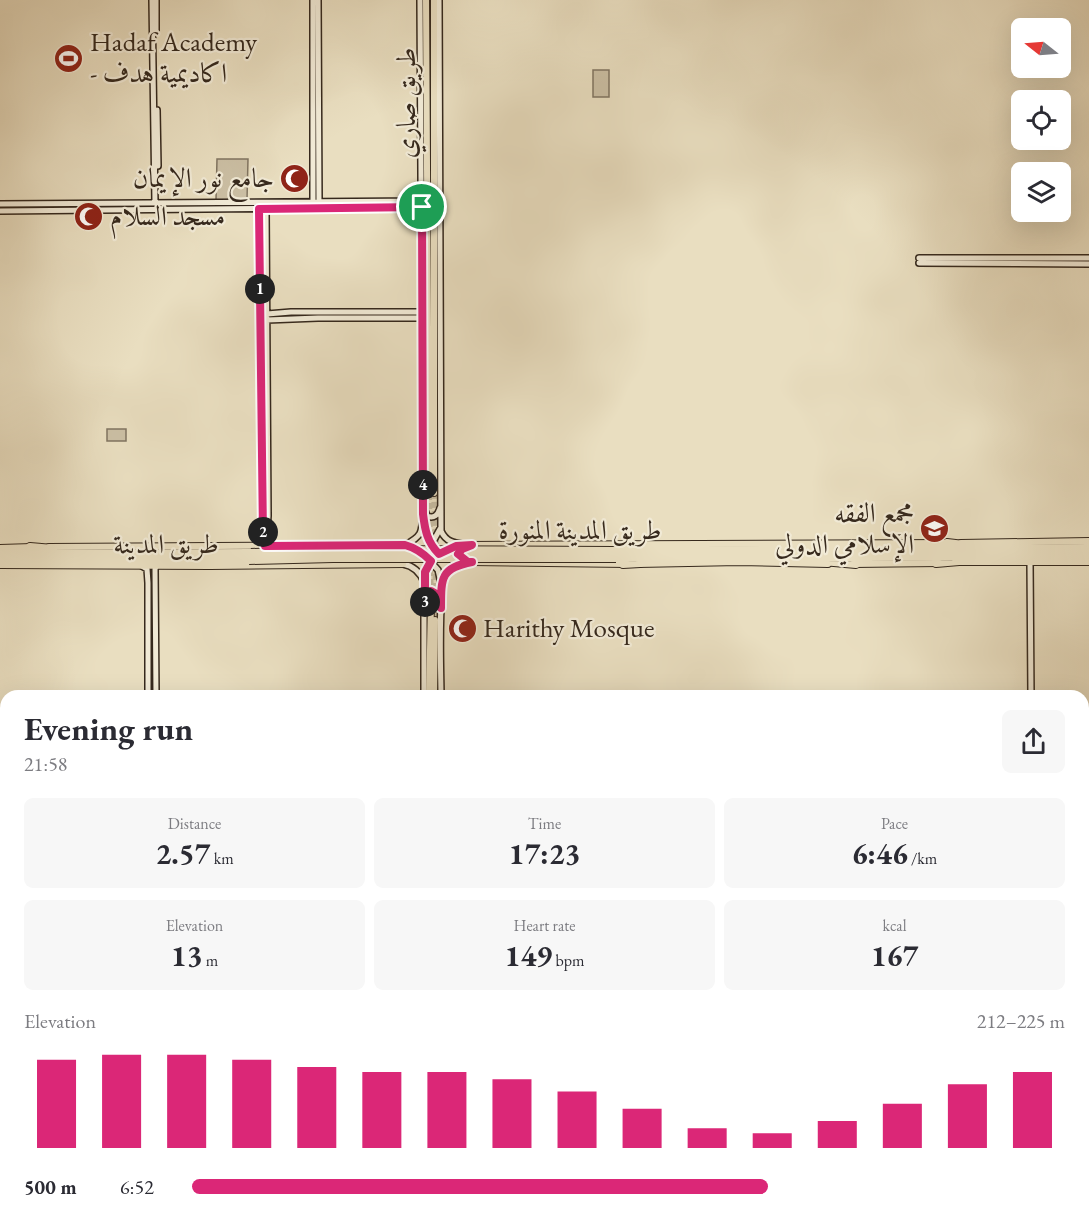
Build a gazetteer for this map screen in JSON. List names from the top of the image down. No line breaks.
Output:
{"streets":{"highway":["طريق المدينة المنورة"],"main road":["طريق صاري","طريق المدينة"]},"crossings":[["طريق المدينة المنورة","طريق المدينة"]],"places":{"sports":["Hadaf Academy - اكاديمية هدف"],"mosque":["جامع نور الإيمان","مسجد السلام","Harithy Mosque"],"school or university":["مجمع الفقه الإسلامي الدولي"]},"north":"left","page":{"pins":["1","4","2","3"],"heading":["Evening run","21:58"],"stats":[["Distance","2.57 km"],["Time","17:23"],["Pace","6:46 /km"],["Elevation","13 m"],["Heart rate","149 bpm"],["kcal","167"]],"chart":["Elevation","212–225 m"],"list":[{"name":"500 m","note":"6:52"}]}}
